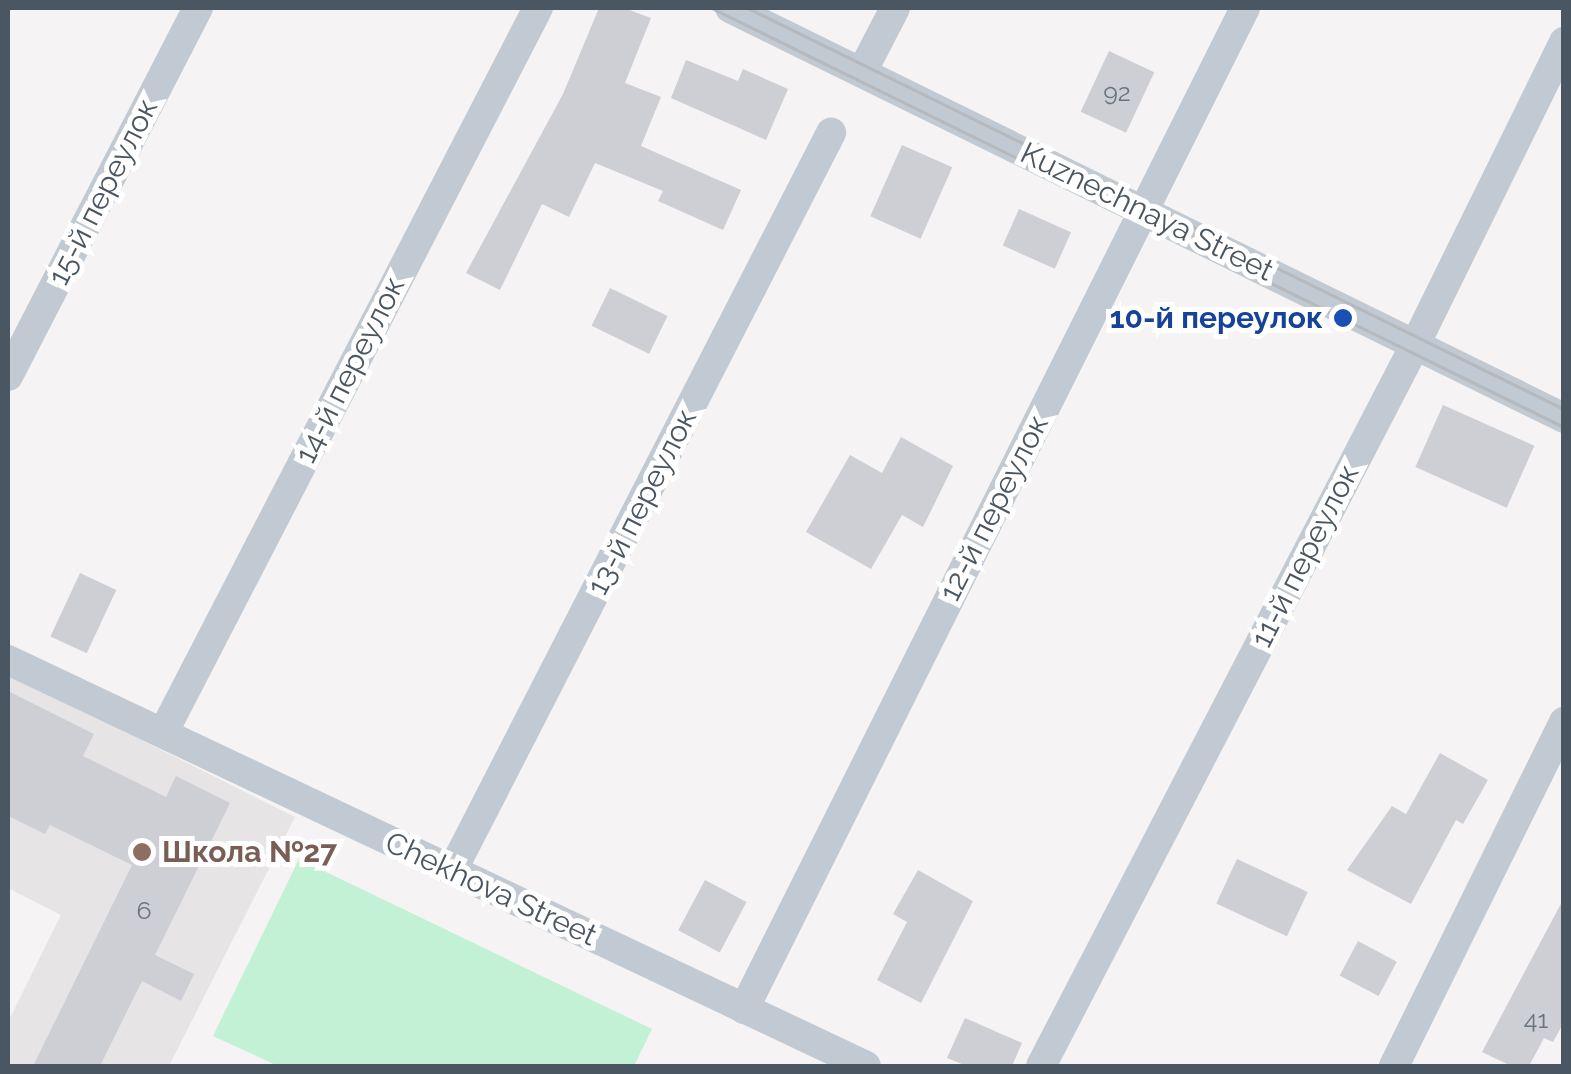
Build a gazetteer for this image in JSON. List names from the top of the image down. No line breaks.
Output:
{"streets":{"street":["15-й переулок","Kuznechnaya Street","14-й переулок","13-й переулок","12-й переулок","11-й переулок","Chekhova Street"]},"crossings":[["Kuznechnaya Street","12-й переулок"],["Kuznechnaya Street","11-й переулок"],["14-й переулок","Chekhova Street"],["13-й переулок","Chekhova Street"],["12-й переулок","Chekhova Street"]],"places":["10-й переулок","Школа №27"],"house_numbers":["92","6","41"]}
